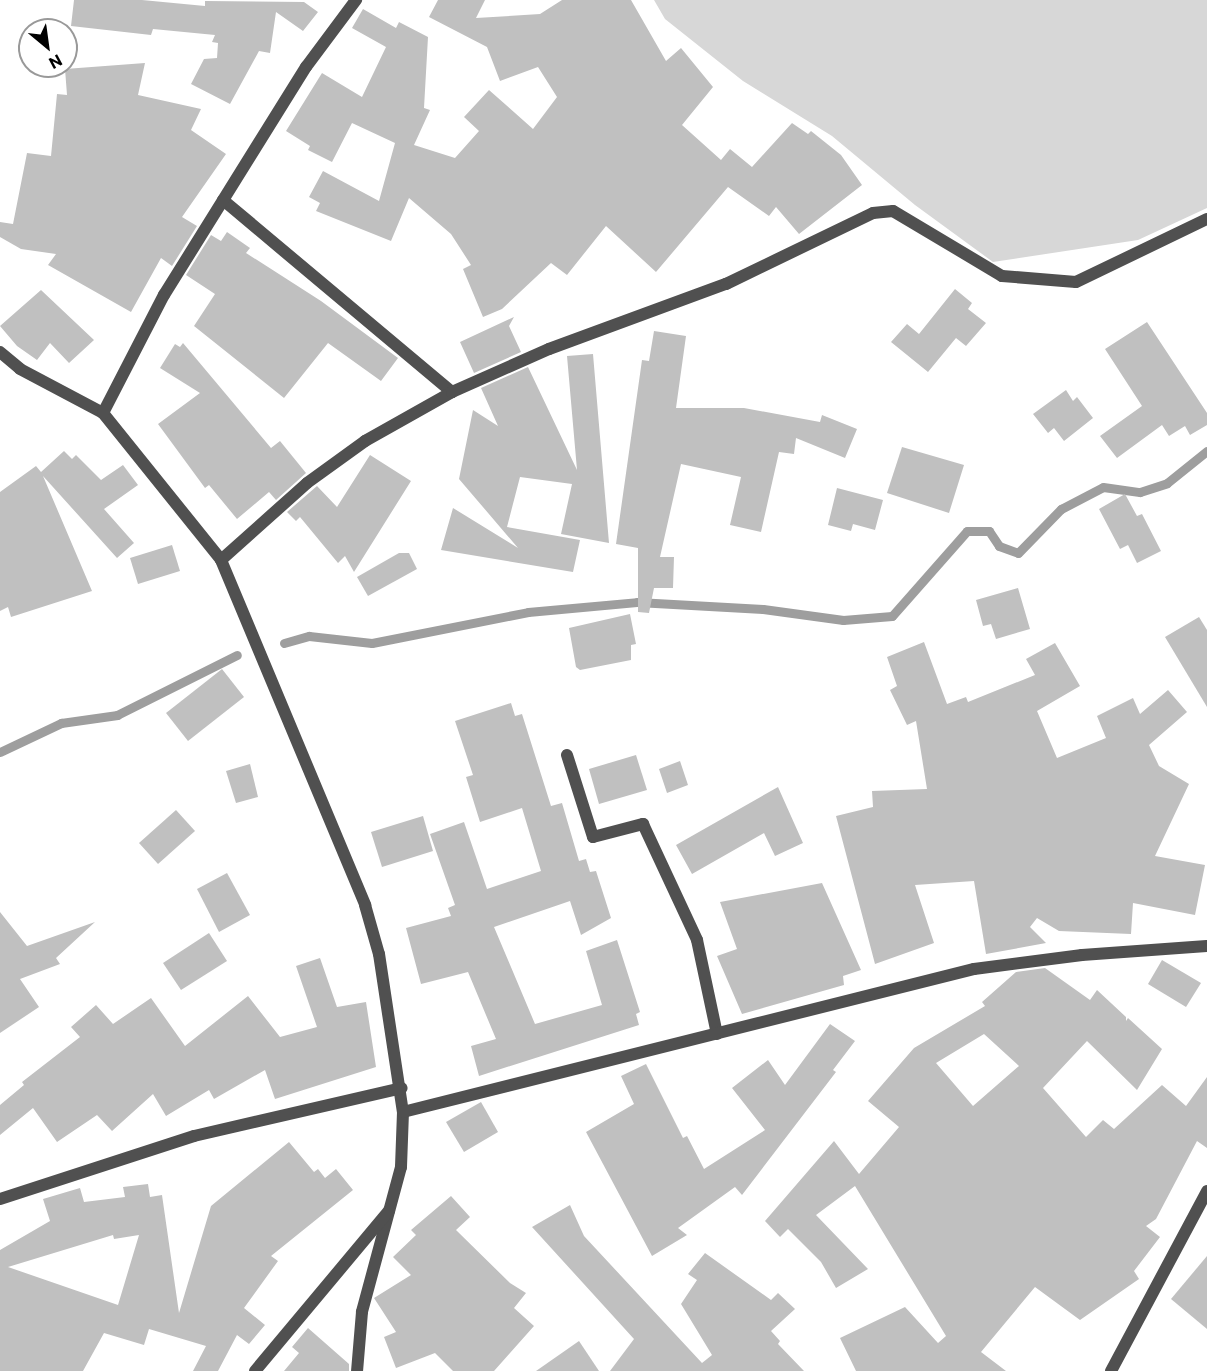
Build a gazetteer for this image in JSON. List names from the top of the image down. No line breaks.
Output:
{"north":"bottom right"}
